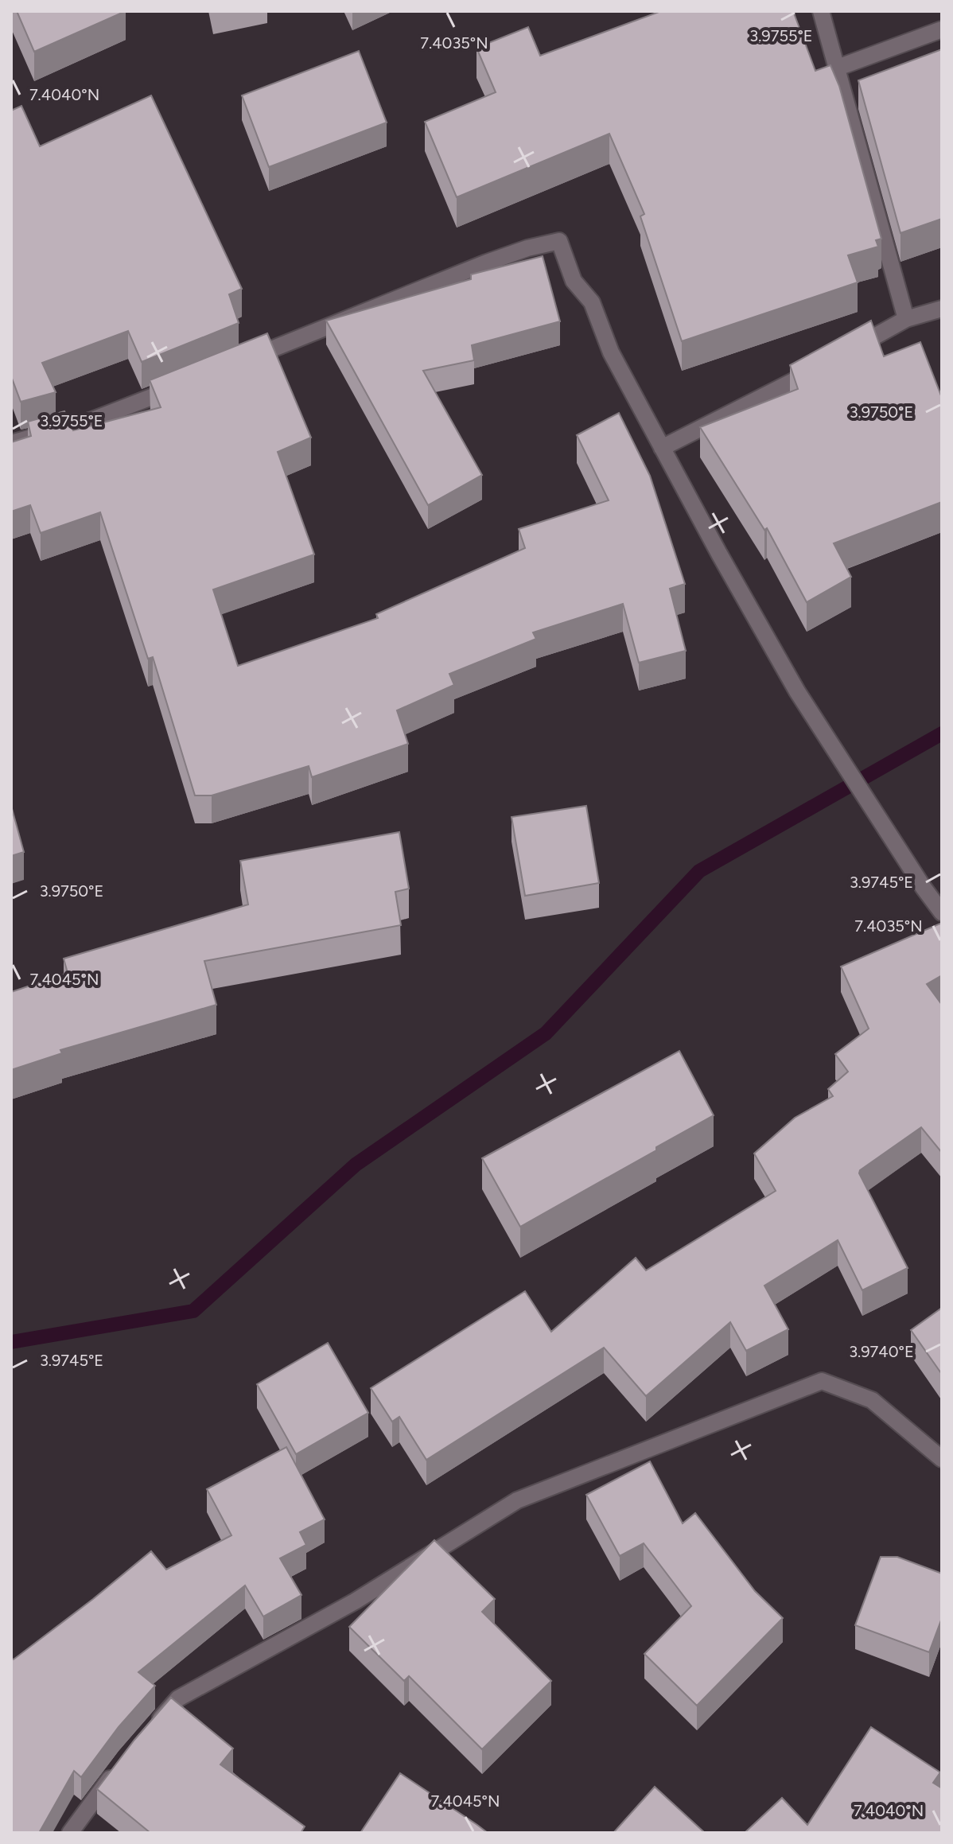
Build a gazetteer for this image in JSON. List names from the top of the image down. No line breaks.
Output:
{"coordinates":["3.9755°E","7.4035°N","7.4040°N","3.9750°E","3.9745°E","7.4045°N","3.9740°E"]}
